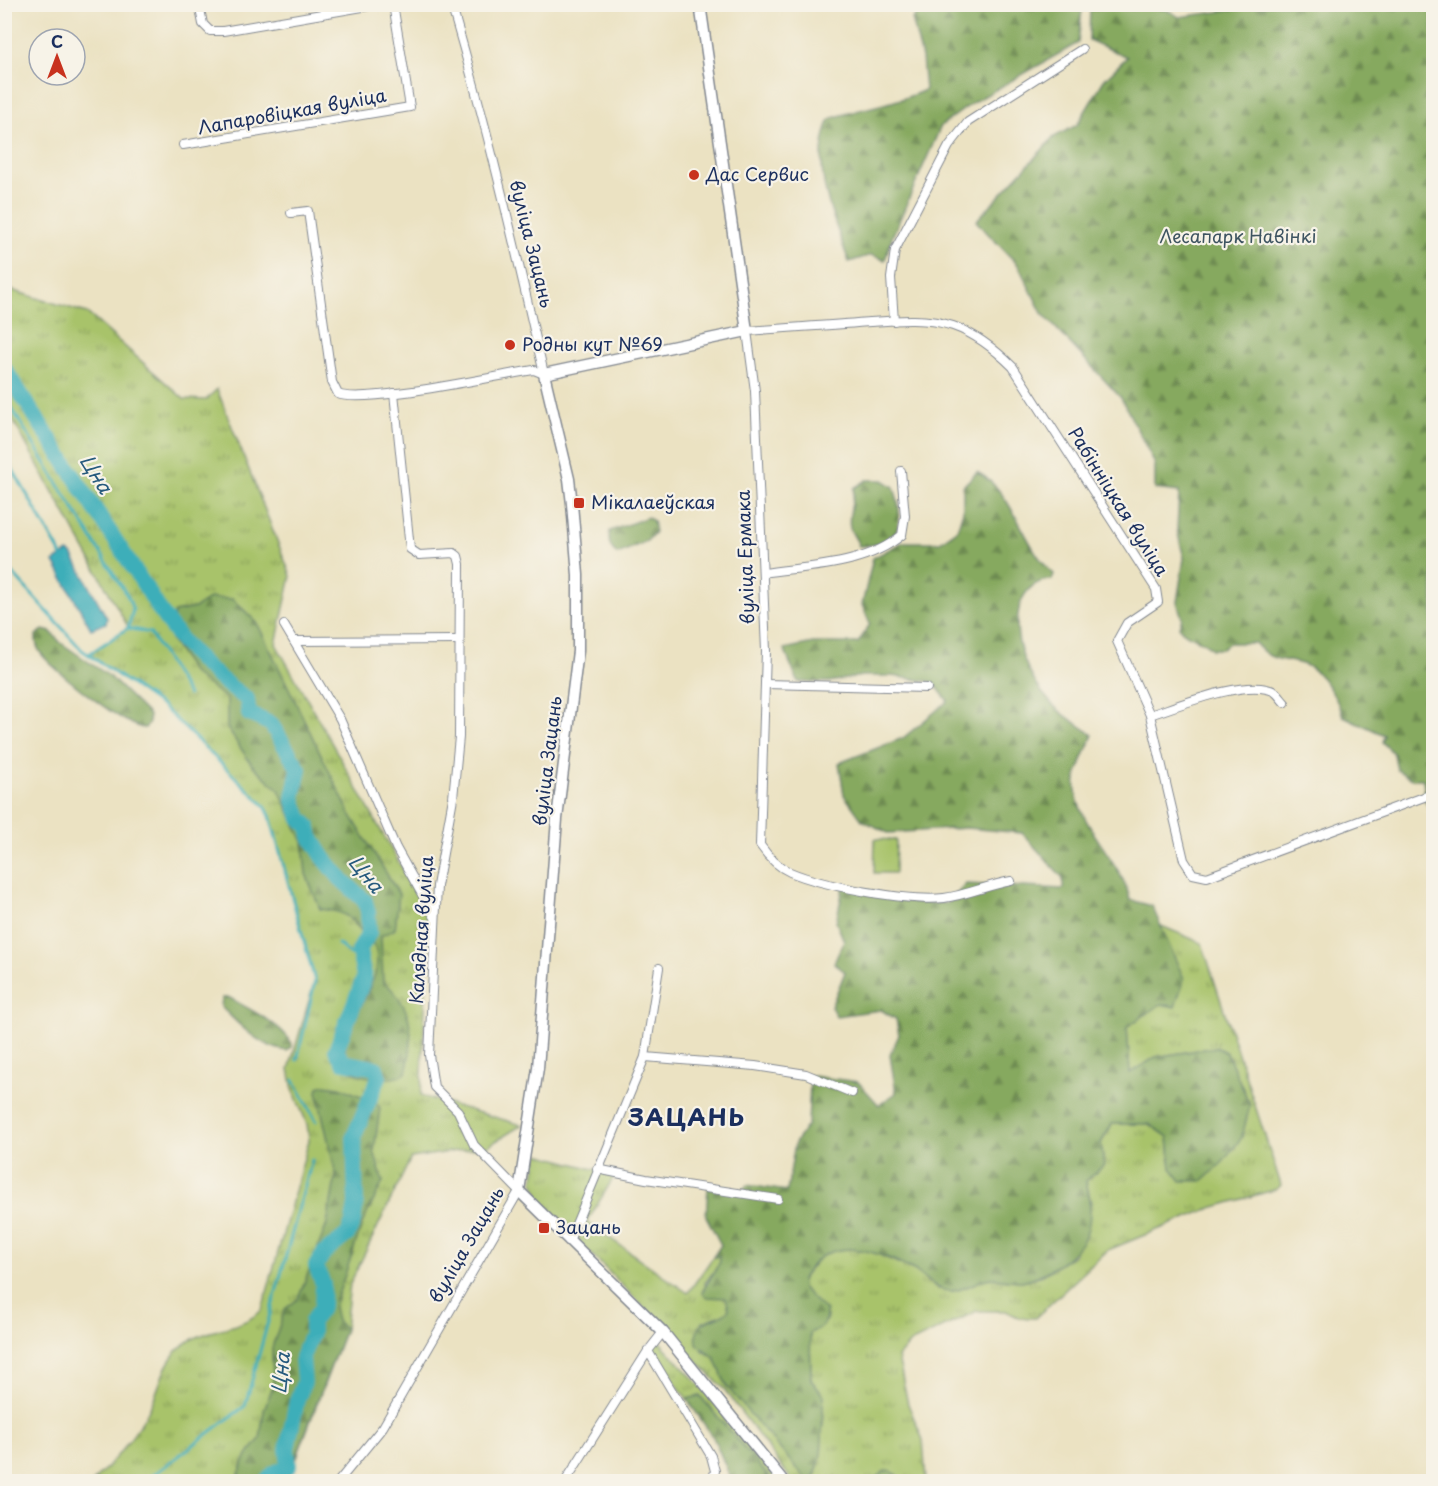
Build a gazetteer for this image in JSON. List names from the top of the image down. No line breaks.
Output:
{"streets":{"street":["Лапаровіцкая вуліца","вуліца Зацань","Рабінніцкая вуліца","вуліца Ермака","Калядная вуліца"]},"crossings":[["вуліца Зацань","Калядная вуліца"],["Рабінніцкая вуліца","вуліца Ермака"]],"districts":["ЗАЦАНЬ"],"water":["Цна"],"parks":["Лесапарк Навінкі"],"places":{"other":["Дас Сервис","Родны кут №69"],"transit":["Мікалаеўская","Зацань"]},"north":"top"}
